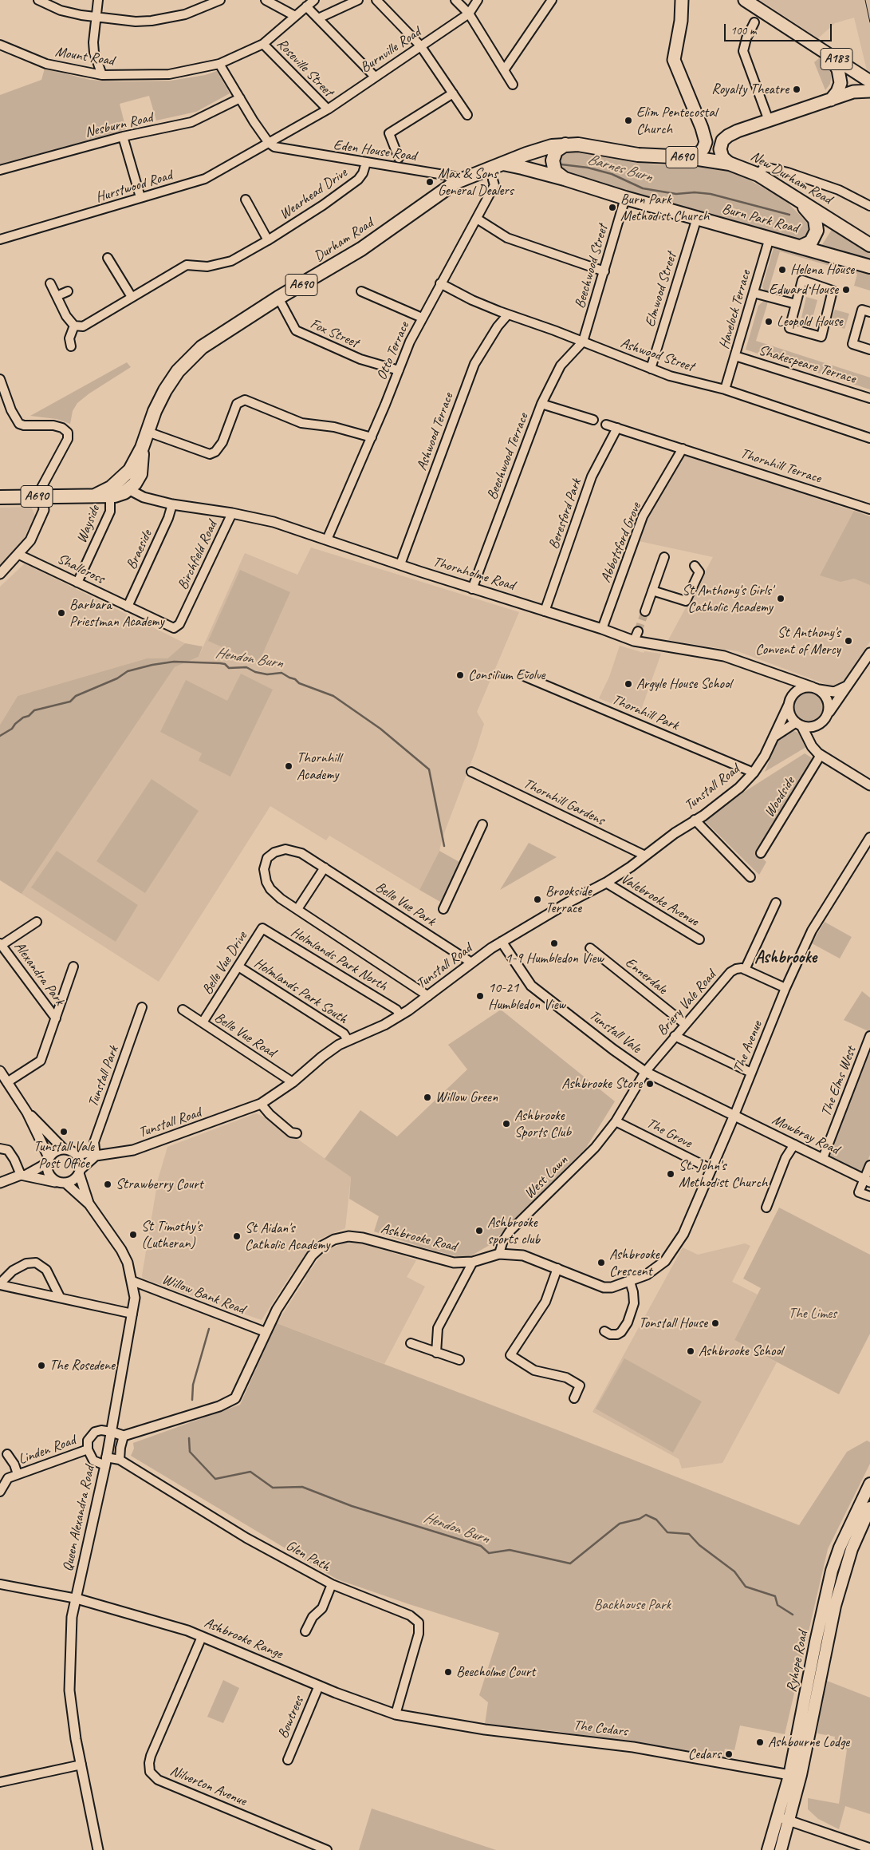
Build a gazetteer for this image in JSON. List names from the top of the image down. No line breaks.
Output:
{"streets":{"highway":["A690","New Durham Road","Burn Park Road","Durham Road"],"main road":["A183","Ryhope Road"],"street":["Burnville Road","Mount Road","Roseville Street","Nesburn Road","Eden House Road","Hurstwood Road","Wearhead Drive","Beechwood Street","Elmwood Street","Havelock Terrace","Fox Street","Otto Terrace","Ashwood Street","Shakespeare Terrace","Ashwood Terrace","Beechwood Terrace","Thornhill Terrace","Beresford Park","Wayside","Abbotsford Grove","Braeside","Birchfield Road","Shallcross","Thornholme Road","Thornhill Park","Tunstall Road","Woodside","Thornhill Gardens","Valebrooke Avenue","Belle Vue Park","Holmlands Park North","Belle Vue Drive","Alexandra Park","Ennerdale","Holmlands Park South","Briery Vale Road","Tunstall Vale","Belle Vue Road","The Avenue","Tunstall Park","The Elms West","The Grove","Mowbray Road","West Lawn","Ashbrooke Road","Willow Bank Road","Linden Road","Queen Alexandra Road","Glen Path","Ashbrooke Range","Bowtrees","The Cedars","Nilverton Avenue"]},"crossings":[["Burnville Road","Roseville Street"],["Burnville Road","Eden House Road"],["Burnville Road","Hurstwood Road"],["Mount Road","Roseville Street"],["Eden House Road","Hurstwood Road"],["Eden House Road","Wearhead Drive"],["Eden House Road","Durham Road"],["A690","New Durham Road"],["A690","Burn Park Road"],["New Durham Road","Burn Park Road"],["New Durham Road","Durham Road"],["Burn Park Road","Durham Road"],["Burn Park Road","Beechwood Street"],["Burn Park Road","Elmwood Street"],["Burn Park Road","Havelock Terrace"],["Durham Road","Fox Street"],["Durham Road","Wayside"],["Durham Road","Thornholme Road"],["Beechwood Street","Ashwood Street"],["Beechwood Street","Beechwood Terrace"],["Elmwood Street","Ashwood Street"],["Havelock Terrace","Ashwood Street"],["Havelock Terrace","Shakespeare Terrace"],["Fox Street","Otto Terrace"],["Otto Terrace","Ashwood Street"],["Otto Terrace","Thornholme Road"],["Ashwood Street","Ashwood Terrace"],["Ashwood Street","Beechwood Terrace"],["Ashwood Terrace","Thornholme Road"],["Beechwood Terrace","Thornholme Road"],["Thornhill Terrace","Beresford Park"],["Thornhill Terrace","Abbotsford Grove"],["Beresford Park","Thornholme Road"],["Wayside","Shallcross"],["Abbotsford Grove","Thornholme Road"],["Braeside","Shallcross"],["Braeside","Thornholme Road"],["Birchfield Road","Shallcross"],["Birchfield Road","Thornholme Road"],["Thornholme Road","Tunstall Road"],["Thornhill Park","Tunstall Road"],["Tunstall Road","Thornhill Gardens"],["Tunstall Road","Valebrooke Avenue"],["Tunstall Road","Belle Vue Park"],["Tunstall Road","Holmlands Park North"],["Tunstall Road","Holmlands Park South"],["Tunstall Road","Tunstall Vale"],["Tunstall Road","Belle Vue Road"],["Tunstall Road","Tunstall Park"],["Tunstall Road","Queen Alexandra Road"],["Holmlands Park North","Belle Vue Drive"],["Belle Vue Drive","Holmlands Park South"],["Belle Vue Drive","Belle Vue Road"],["Alexandra Park","Queen Alexandra Road"],["Ennerdale","Briery Vale Road"],["Briery Vale Road","Tunstall Vale"],["Briery Vale Road","The Grove"],["Briery Vale Road","West Lawn"],["Tunstall Vale","The Avenue"],["Tunstall Vale","Mowbray Road"],["Tunstall Vale","Ashbrooke Road"],["The Avenue","Mowbray Road"],["The Avenue","Ashbrooke Road"],["The Elms West","Mowbray Road"],["The Grove","West Lawn"],["The Grove","Ashbrooke Road"],["Mowbray Road","Ashbrooke Road"],["West Lawn","Ashbrooke Road"],["Ashbrooke Road","Willow Bank Road"],["Willow Bank Road","Queen Alexandra Road"],["Queen Alexandra Road","Glen Path"],["Queen Alexandra Road","Ashbrooke Range"],["Glen Path","Ashbrooke Range"],["Glen Path","The Cedars"],["Ashbrooke Range","Bowtrees"],["Ashbrooke Range","The Cedars"],["Ashbrooke Range","Nilverton Avenue"],["Ryhope Road","The Cedars"]],"districts":["Ashbrooke"],"water":["Barnes Burn","Hendon Burn"],"parks":["The Limes","Backhouse Park"],"places":["Royalty Theatre","Elim Pentecostal Church","Max & Sons General Dealers","Burn Park Methodist Church","Helena House","Edward House","Leopold House","St Anthony's Girls' Catholic Academy","Barbara Priestman Academy","St Anthony's Convent of Mercy","Consilium Evolve","Argyle House School","Thornhill Academy","Brookside Terrace","1-9 Humbledon View","10-21 Humbledon View","Ashbrooke Store","Willow Green","Ashbrooke Sports Club","Tunstall Vale Post Office","St. John's Methodist Church","Strawberry Court","Ashbrooke sports club","St Timothy's (Lutheran)","St Aidan's Catholic Academy","Ashbrooke Crescent","Tonstall House","Ashbrooke School","The Rosedene","Beecholme Court","Ashbourne Lodge","Cedars"],"scale_bar":"100 m"}
